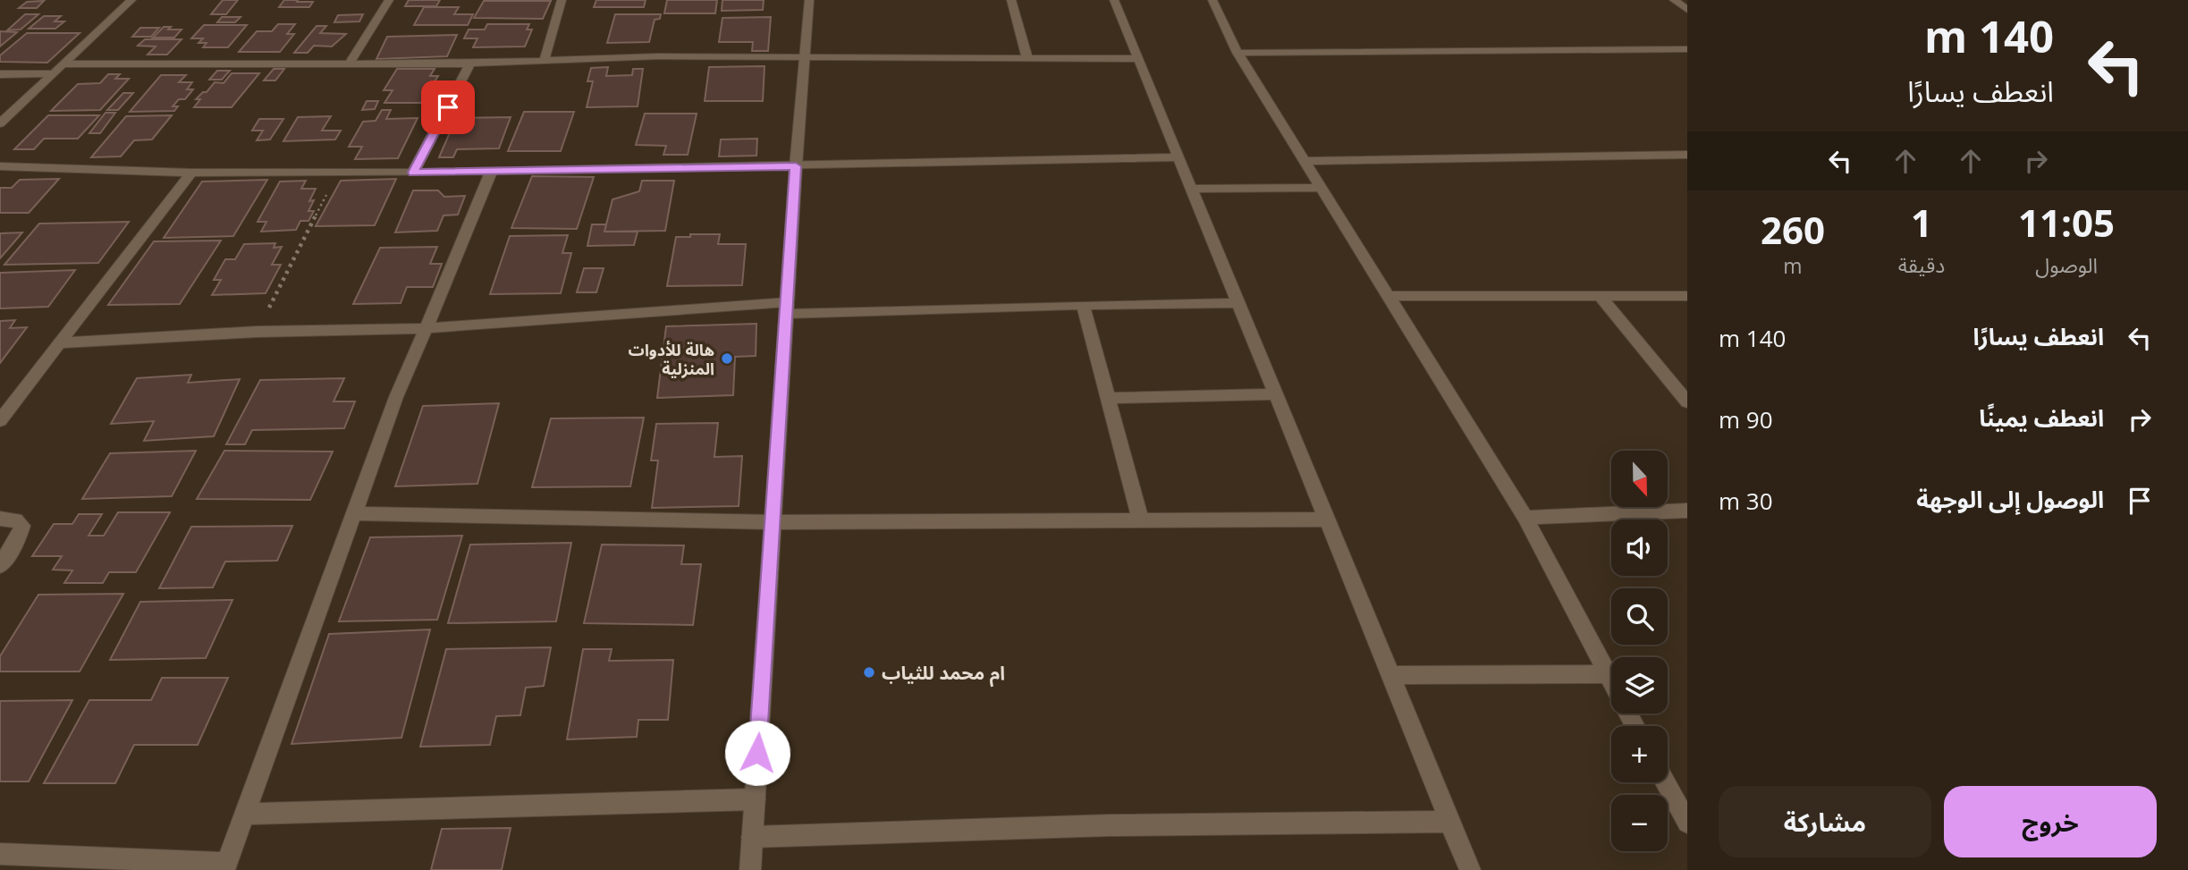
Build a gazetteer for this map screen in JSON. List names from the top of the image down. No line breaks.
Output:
{"places":["هالة للأدوات المنزلية","ام محمد للثياب"],"north":"bottom","page":{"turn":["140 m","انعطف يسارًا"],"eta":["11:05","الوصول","1","دقيقة","260","m"],"list":[{"name":"انعطف يسارًا","value":"140 m"},{"name":"انعطف يمينًا","value":"90 m"},{"name":"الوصول إلى الوجهة","value":"30 m"}],"map_buttons":["+","−"],"buttons":["خروج","مشاركة"]}}
